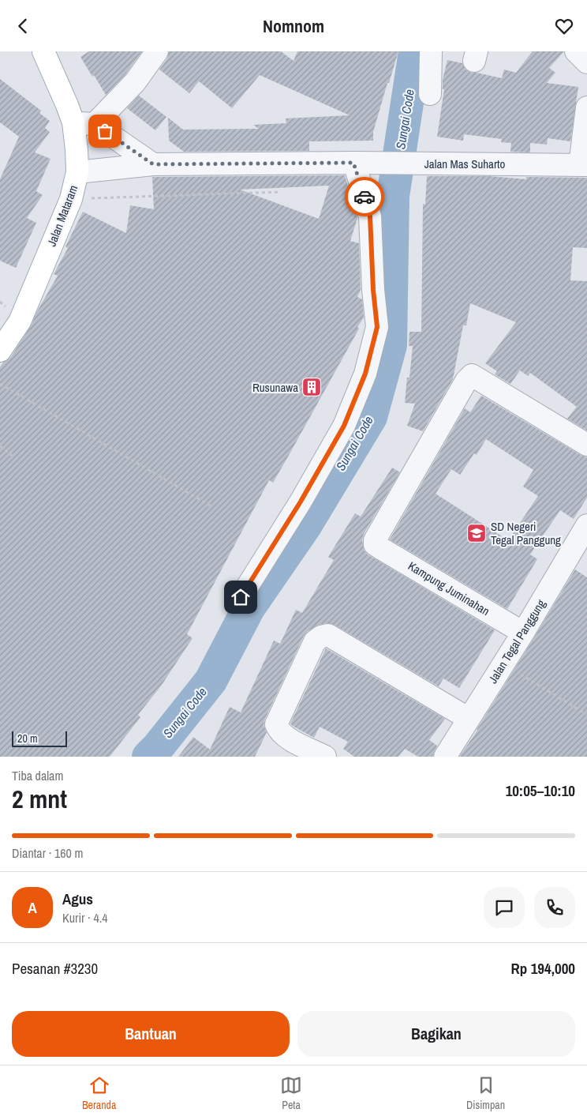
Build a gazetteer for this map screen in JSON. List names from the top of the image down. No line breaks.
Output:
{"streets":{"main road":["Jalan Mataram"],"street":["Jalan Mas Suharto","Kampung Juminahan","Jalan Tegal Panggung"]},"crossings":[["Jalan Mas Suharto","Jalan Mataram"],["Kampung Juminahan","Jalan Tegal Panggung"]],"water":["Sungai Code"],"places":{"building":["Rusunawa"],"school or university":["SD Negeri Tegal Panggung"]},"scale_bar":"20 m","page":{"header":"Nomnom","scale":"20 m","heading":["2 mnt","Tiba dalam","10:05–10:10"],"panel":["Agus","Kurir · 4.4","Pesanan #3230","Rp 194,000"],"bar":"Diantar · 160 m","round":"A","buttons":["Bantuan","Bagikan"],"tabs":["Beranda","Peta","Disimpan"]}}
